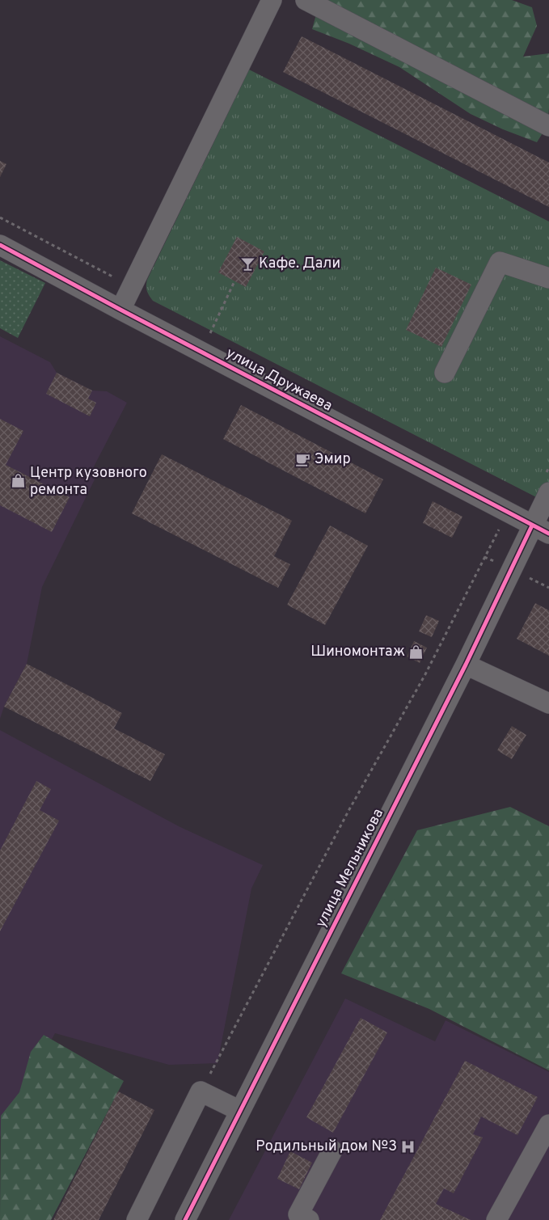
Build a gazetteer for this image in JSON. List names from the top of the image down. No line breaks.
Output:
{"streets":{"street":["улица Дружаева","улица Мельникова"]},"crossings":[["улица Дружаева","улица Мельникова"]],"places":{"bar":["Кафе. Дали"],"cafe":["Эмир"],"shop":["Центр кузовного ремонта","Шиномонтаж"],"hospital":["Родильный дом №3"]}}
